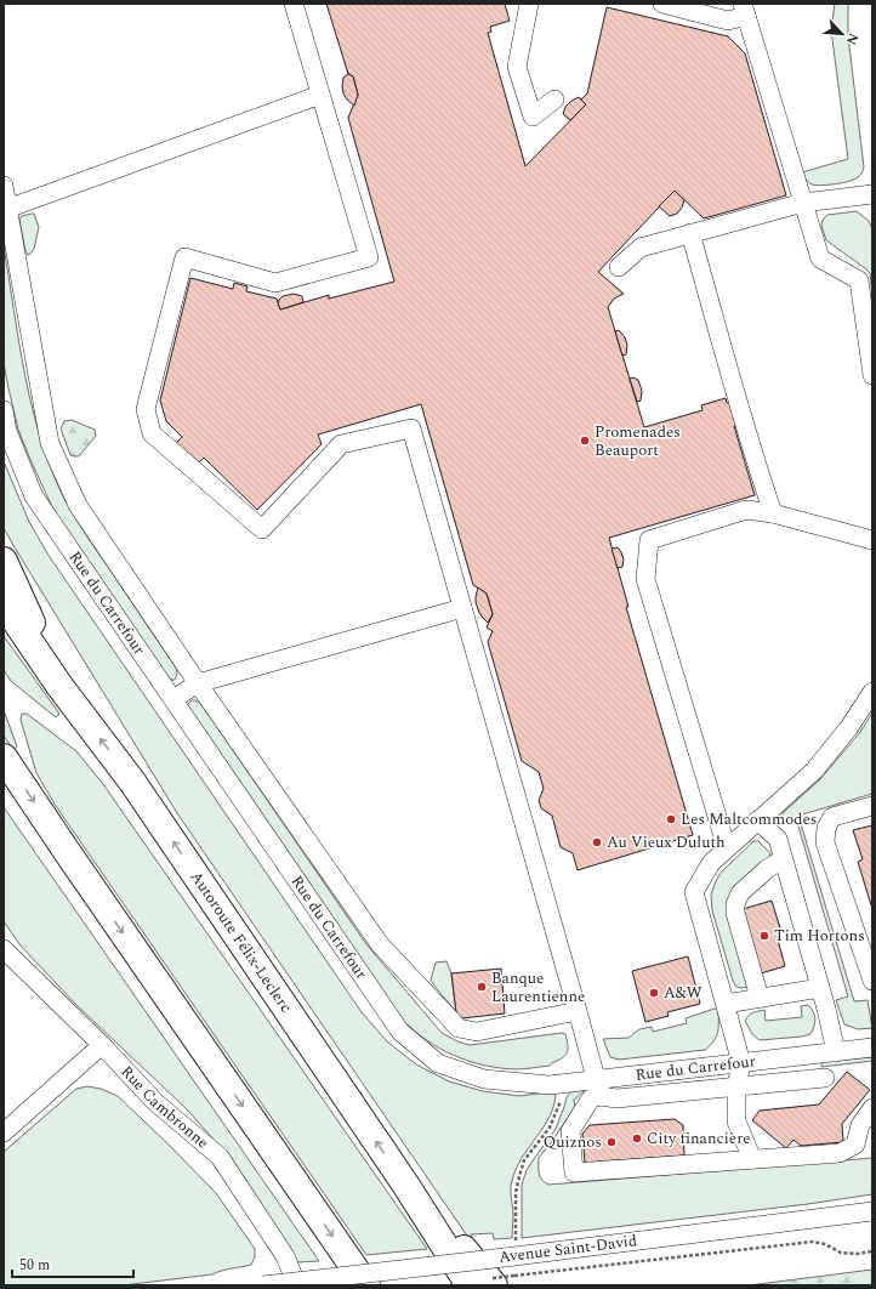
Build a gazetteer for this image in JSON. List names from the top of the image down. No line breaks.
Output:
{"streets":{"highway":["Autoroute Félix-Leclerc"],"street":["Rue du Carrefour","Rue Cambronne","Avenue Saint-David"]},"places":["Promenades Beauport","Les Maltcommodes","Au Vieux Duluth","Tim Hortons","Banque Laurentienne","A&W","City financière","Quiznos"],"scale_bar":"50 m","north":"bottom right"}
